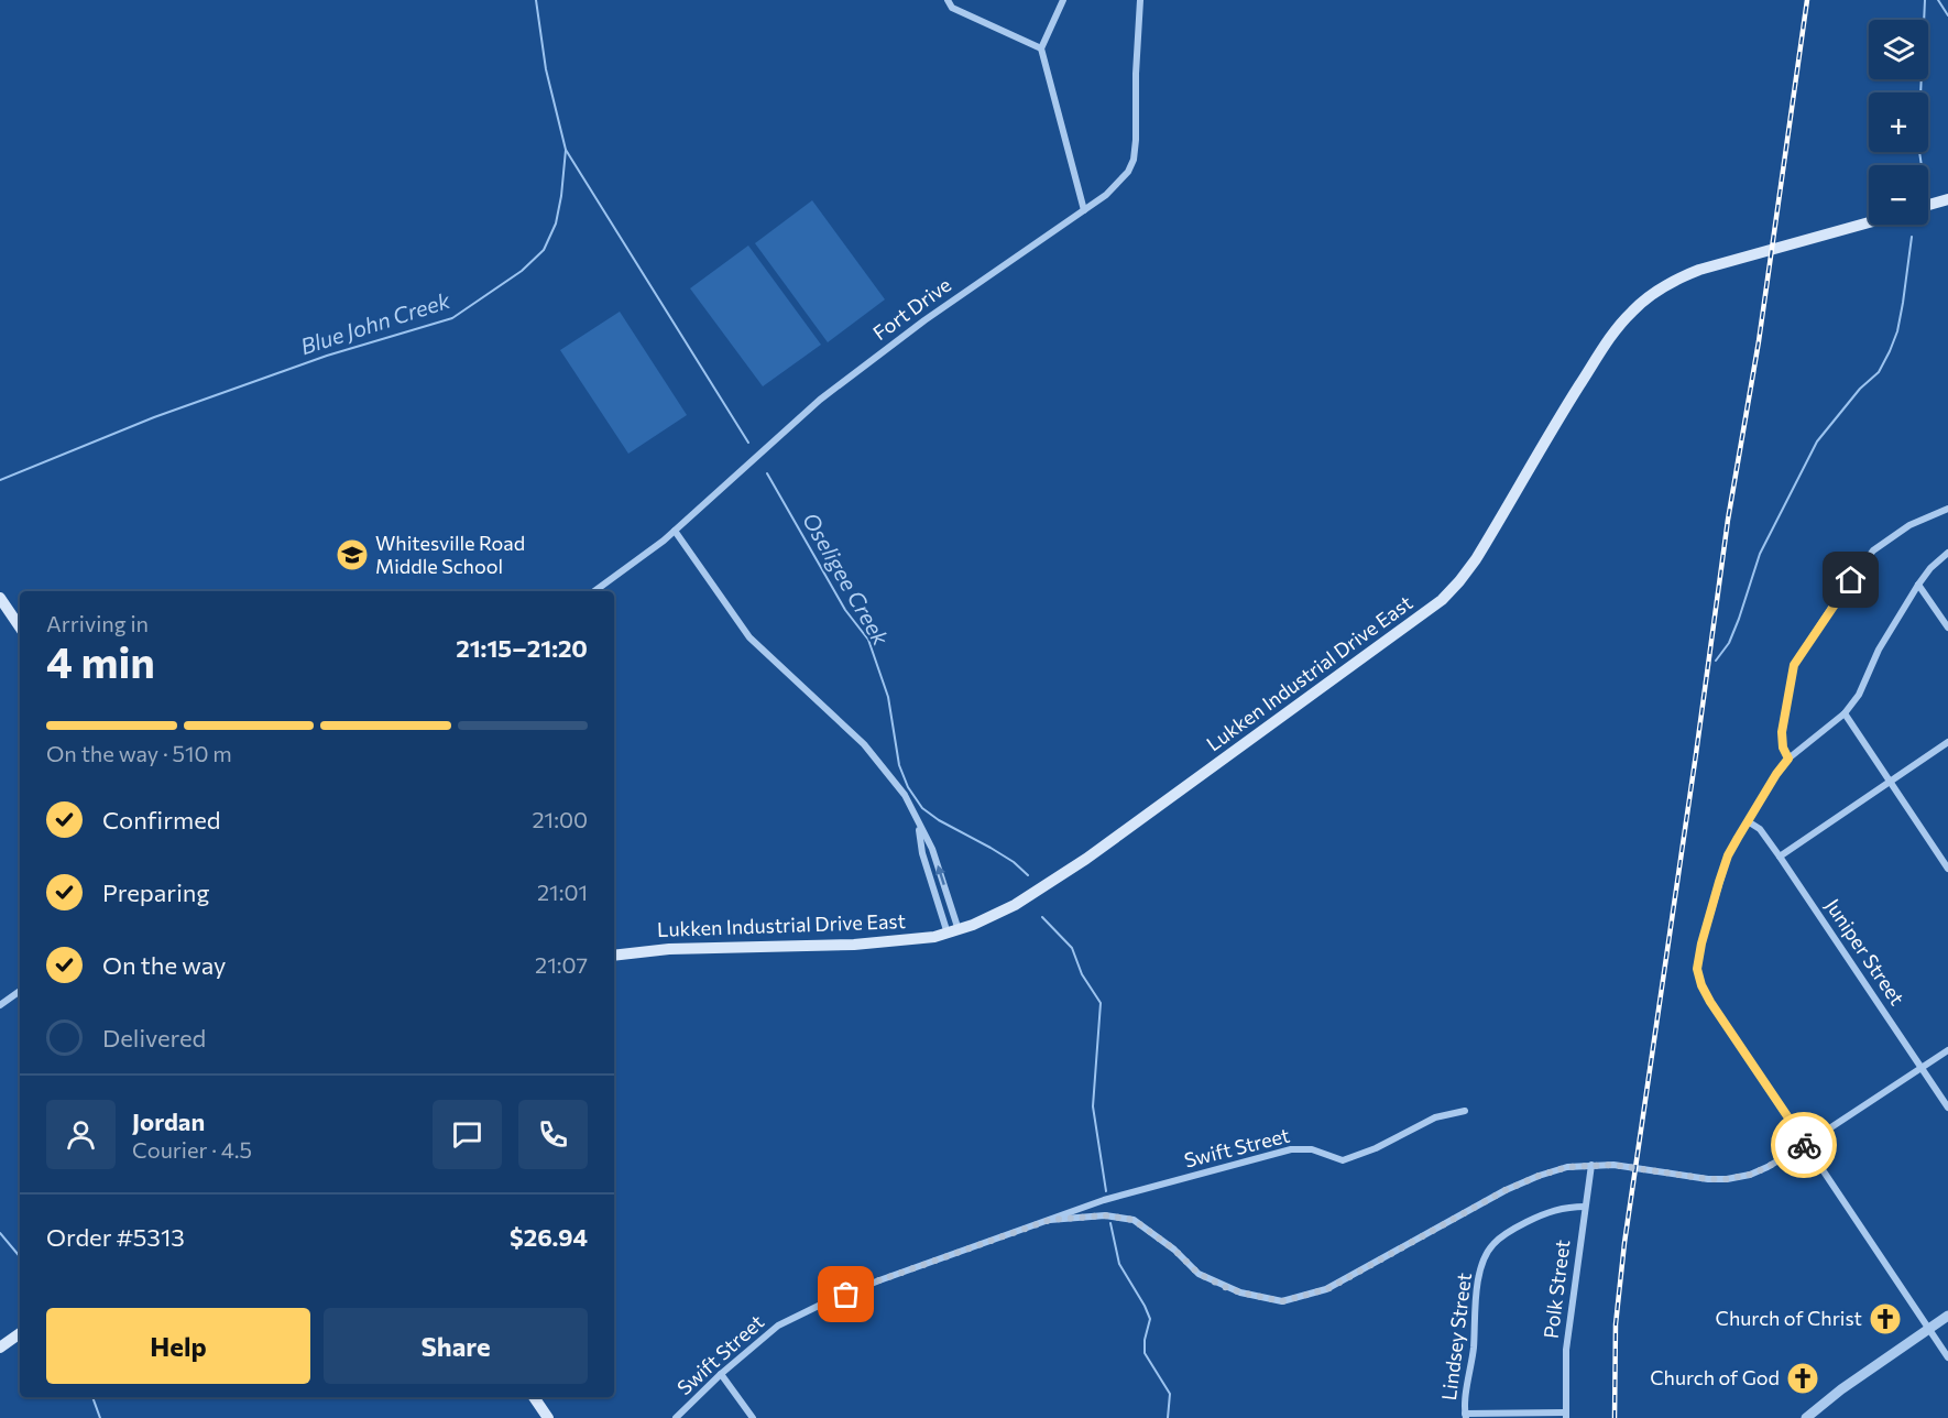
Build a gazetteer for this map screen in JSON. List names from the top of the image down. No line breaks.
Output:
{"streets":{"main road":["Lukken Industrial Drive East"],"street":["Fort Drive","Juniper Street","Swift Street","Polk Street","Lindsey Street"]},"crossings":[["Juniper Street","Swift Street"],["Swift Street","Polk Street"],["Polk Street","Lindsey Street"]],"water":["Blue John Creek","Oseligee Creek"],"places":{"school or university":["Whitesville Road Middle School"],"church":["Church of Christ","Church of God"]},"page":{"map_buttons":["+","−"],"heading":["4 min","Arriving in","21:15–21:20"],"panel":["Jordan","Courier · 4.5","Order #5313","$26.94"],"bar":"On the way · 510 m","list":[["Confirmed","21:00"],["Preparing","21:01"],["On the way","21:07"],"Delivered"],"buttons":["Help","Share"]}}
